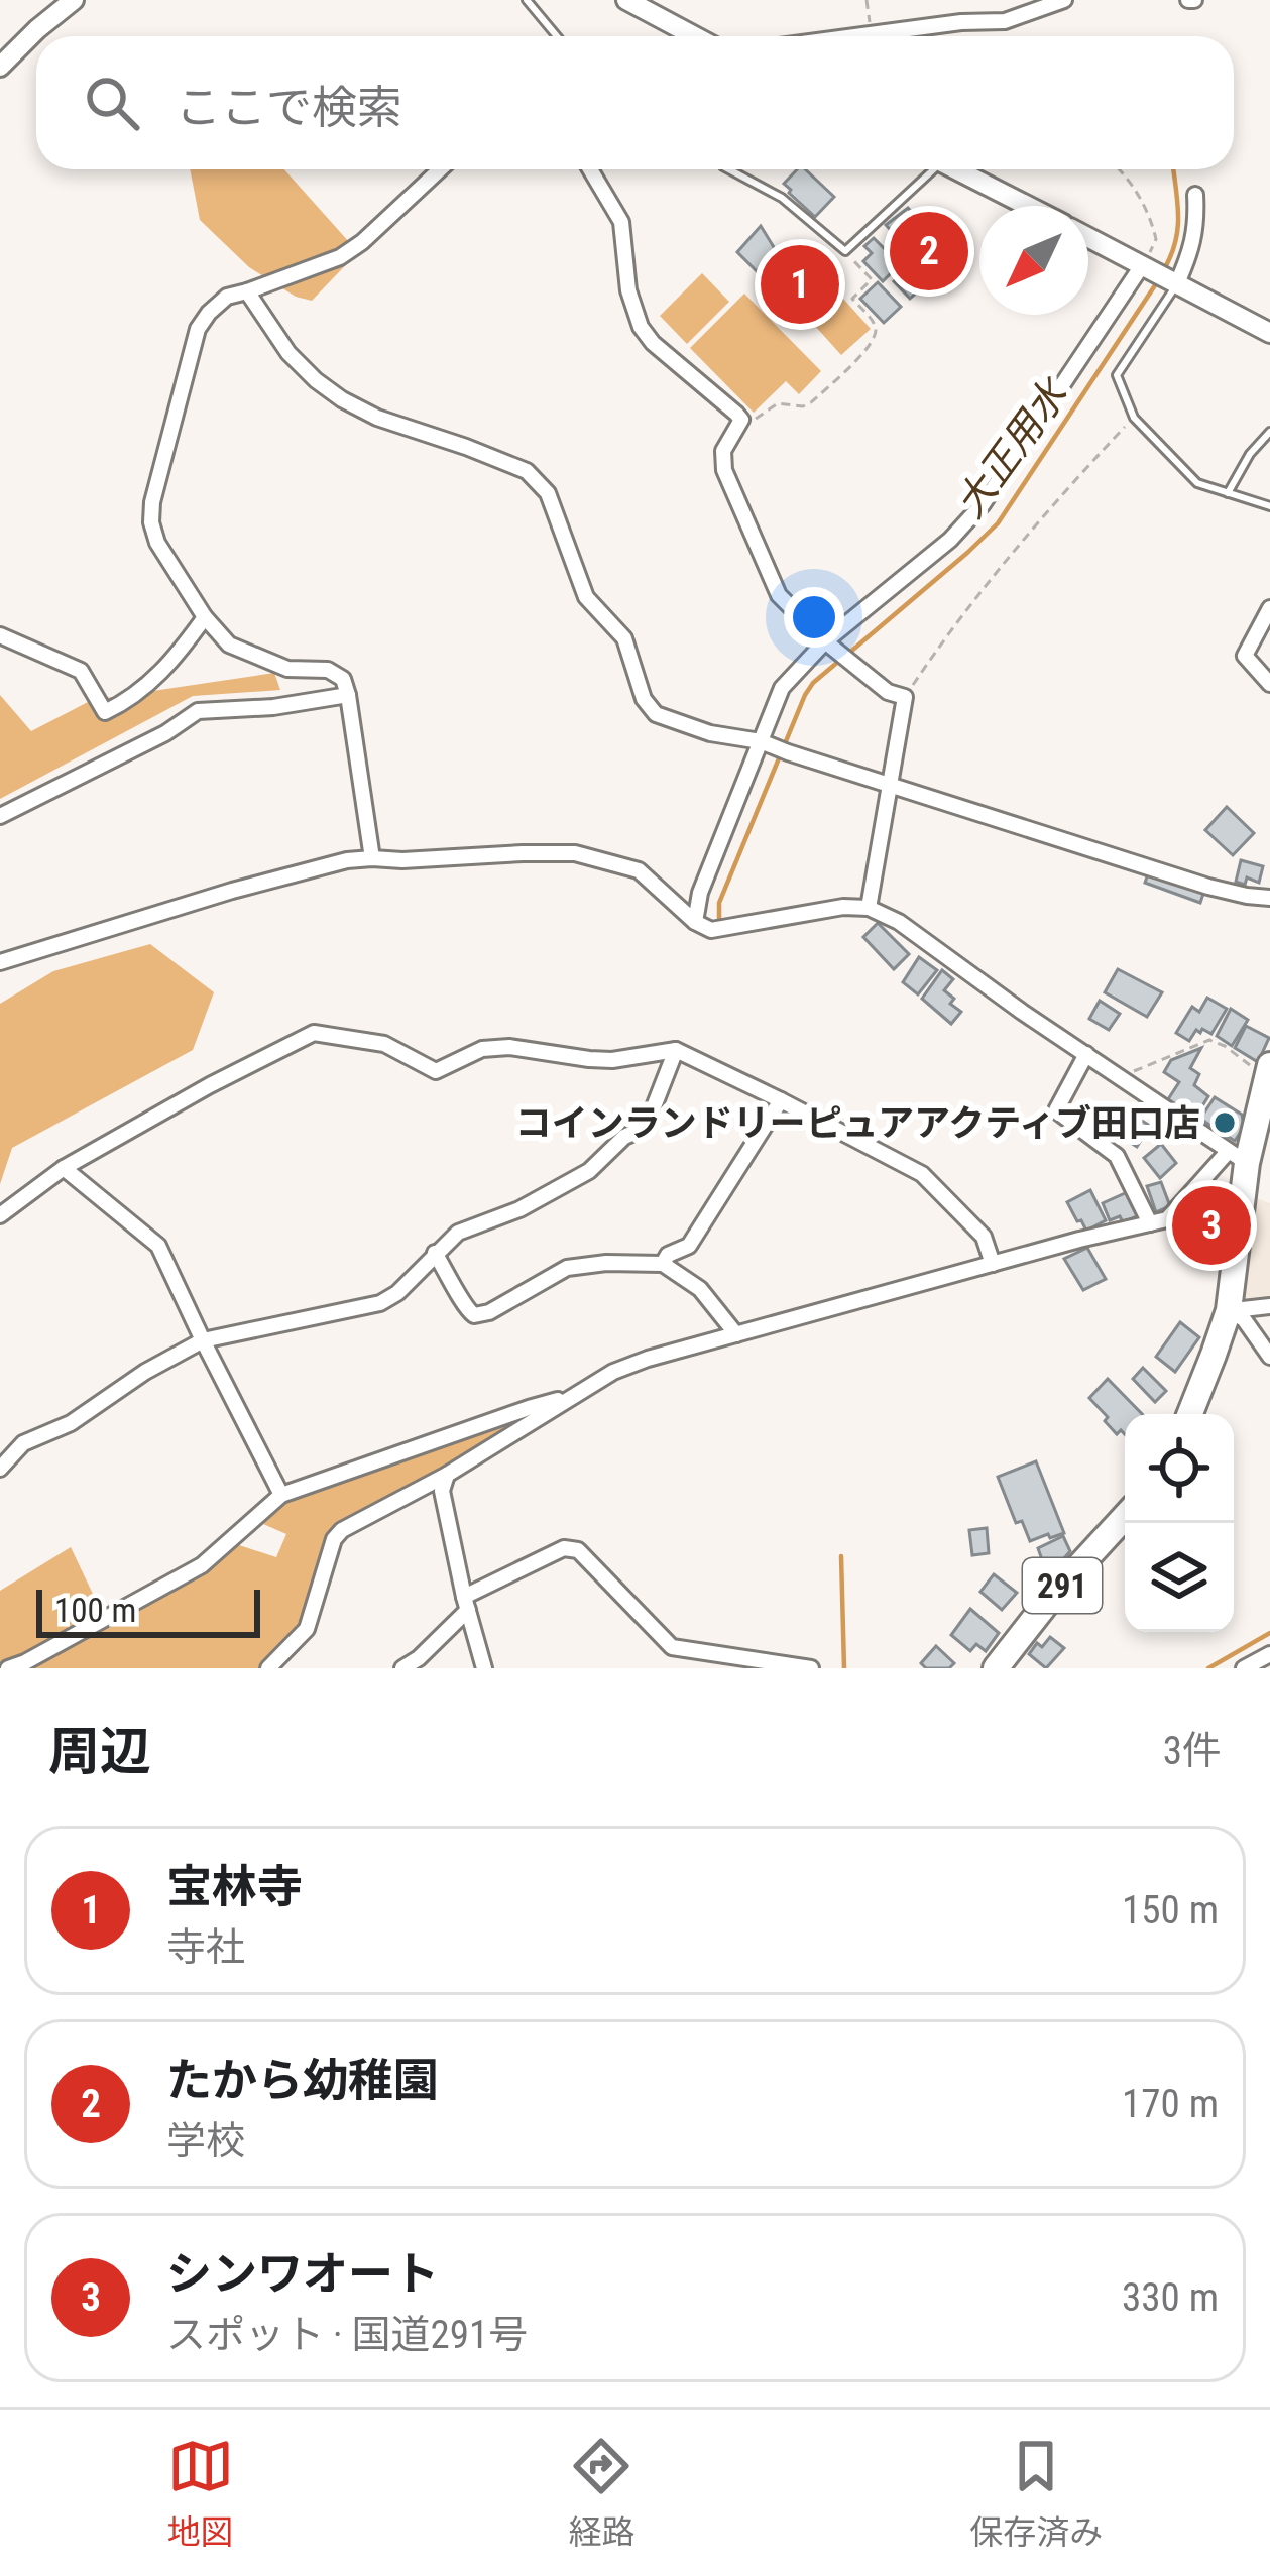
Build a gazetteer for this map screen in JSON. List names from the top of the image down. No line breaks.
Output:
{"streets":{"highway":["291"]},"water":["大正用水"],"places":["コインランドリーピュアアクティブ田口店"],"scale_bar":"100 m","north":"bottom left","page":{"search":"ここで検索","pins":["2","1","3"],"scale":"100 m","heading":["周辺","3件"],"list":[{"mark":"1","name":"宝林寺","note":"寺社","value":"150 m"},{"mark":"2","name":"たから幼稚園","note":"学校","value":"170 m"},{"mark":"3","name":"シンワオート","note":"スポット · 国道291号","value":"330 m"}],"nav":["地図","経路","保存済み"]}}
